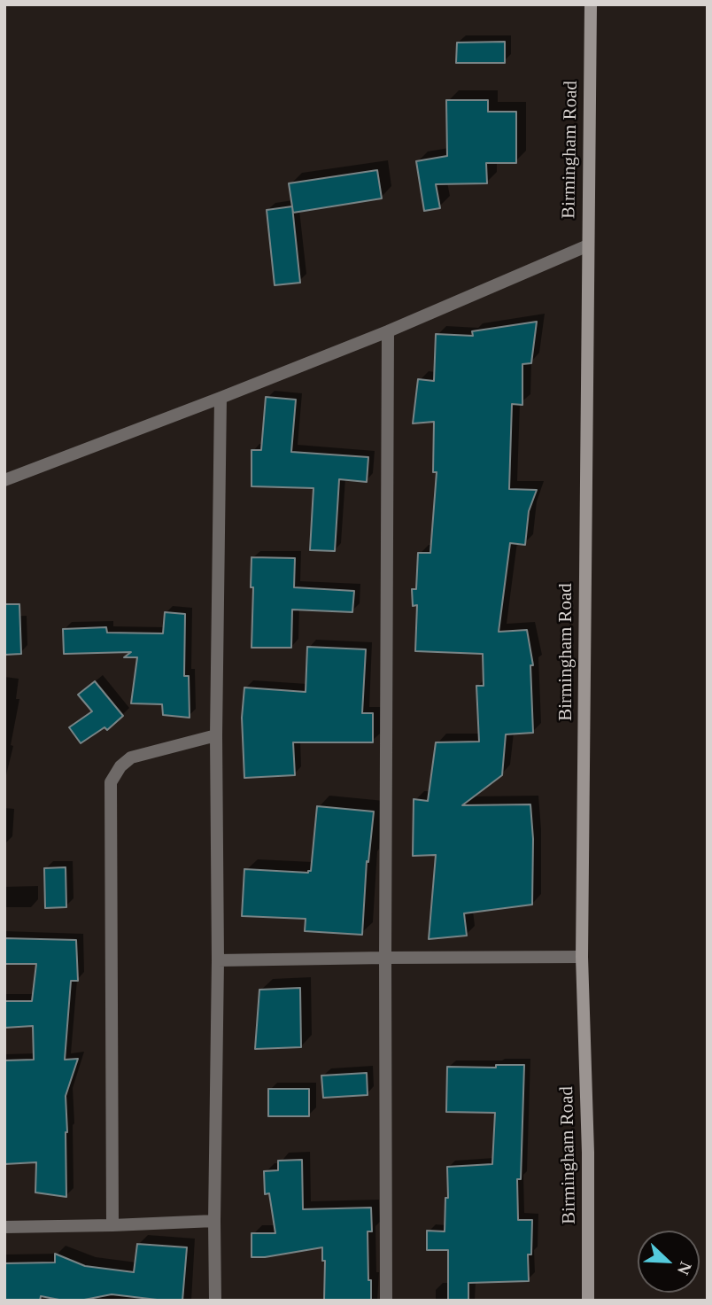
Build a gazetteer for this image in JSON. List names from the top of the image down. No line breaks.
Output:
{"streets":{"street":["Birmingham Road"]},"north":"bottom right"}
